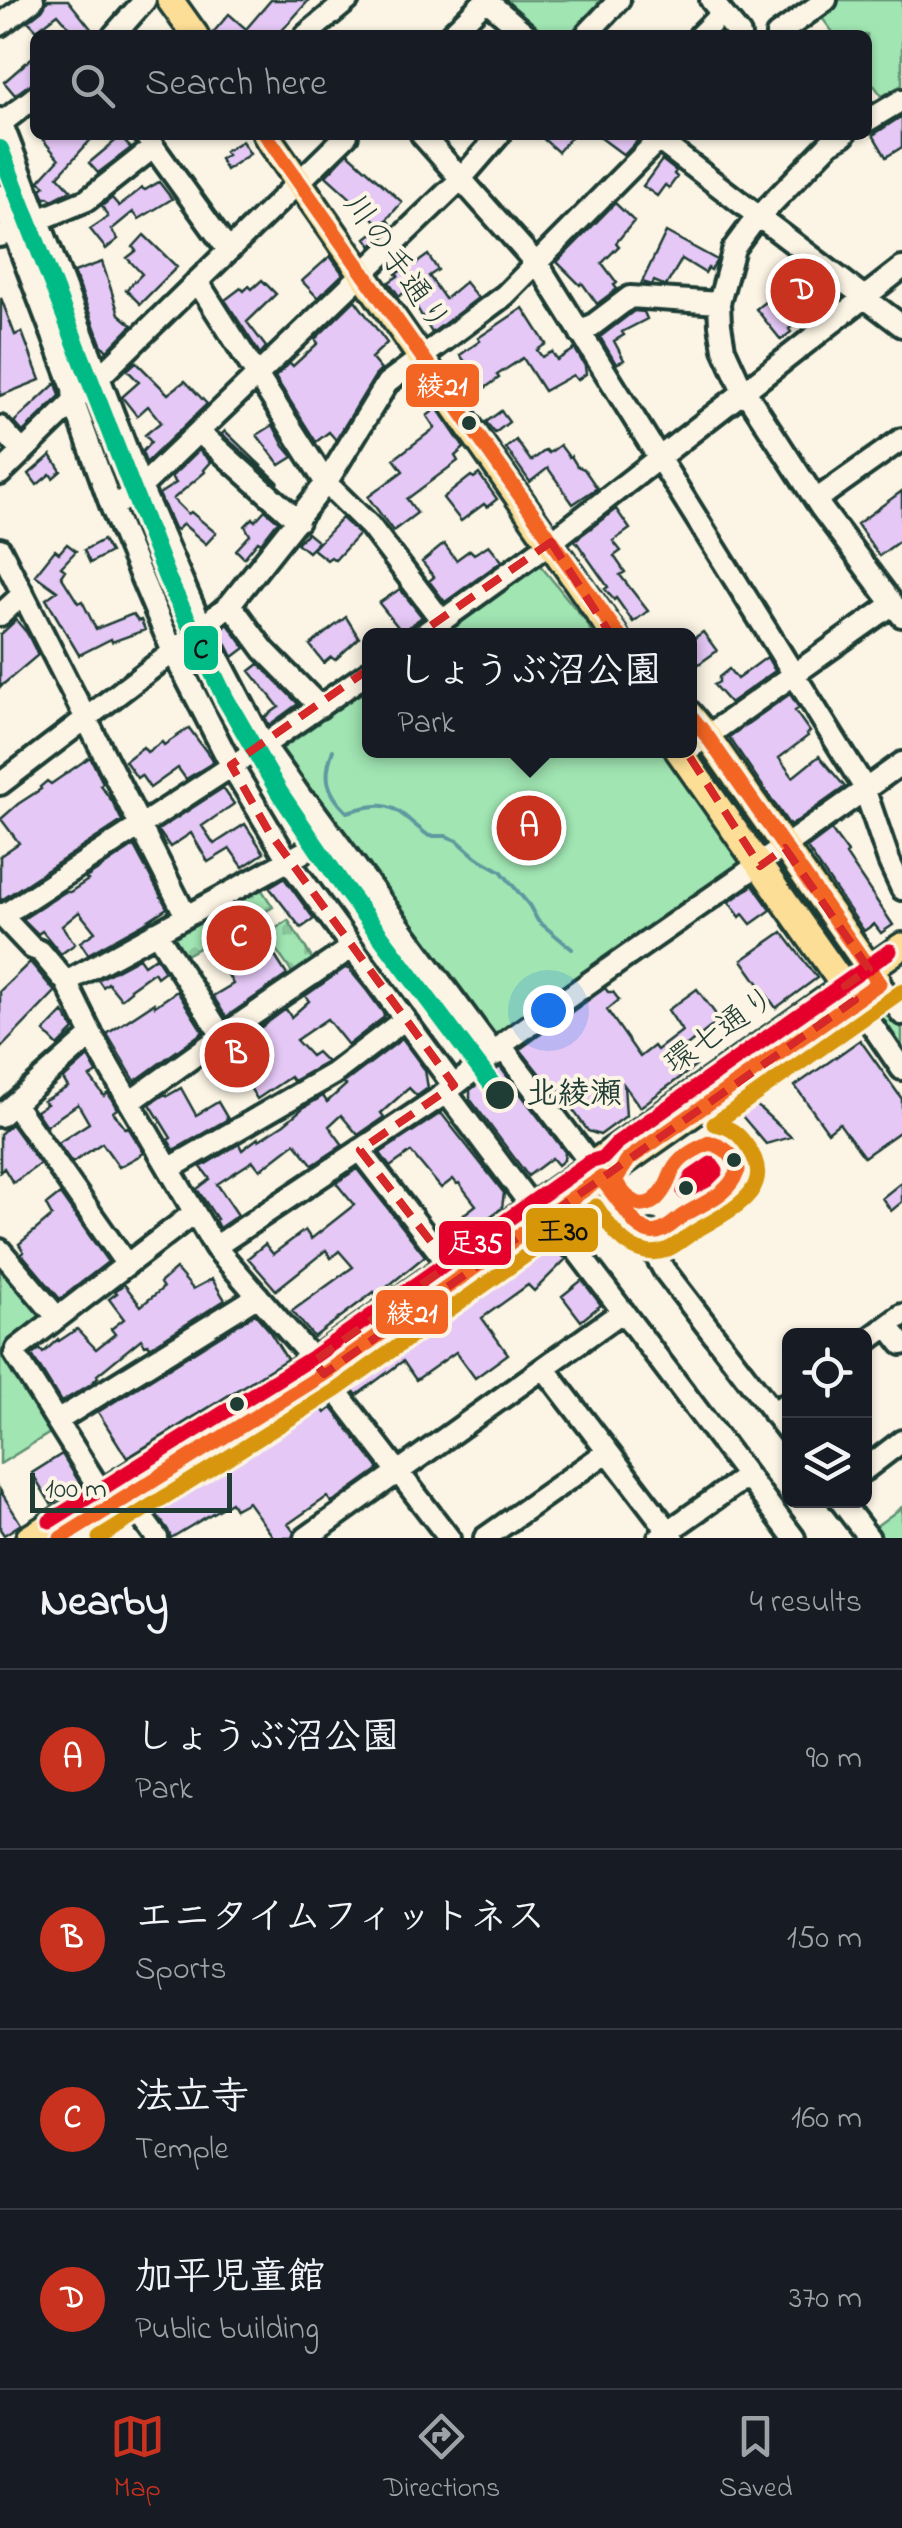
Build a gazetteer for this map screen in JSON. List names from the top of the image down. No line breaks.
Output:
{"streets":{"main road":["川の手通り","環七通り"]},"places":["北綾瀬"],"lines":["transit line 綾21","transit line C","transit line 足35","transit line 王30"],"scale_bar":"100 m","page":{"search":"Search here","pins":["D","A","C","B"],"popup":["しょうぶ沼公園","Park"],"scale":"100 m","heading":["Nearby","4 results"],"list":[{"mark":"A","name":"しょうぶ沼公園","note":"Park","value":"90 m"},{"mark":"B","name":"エニタイムフィットネス","note":"Sports","value":"150 m"},{"mark":"C","name":"法立寺","note":"Temple","value":"160 m"},{"mark":"D","name":"加平児童館","note":"Public building","value":"370 m"}],"nav":["Map","Directions","Saved"]}}
